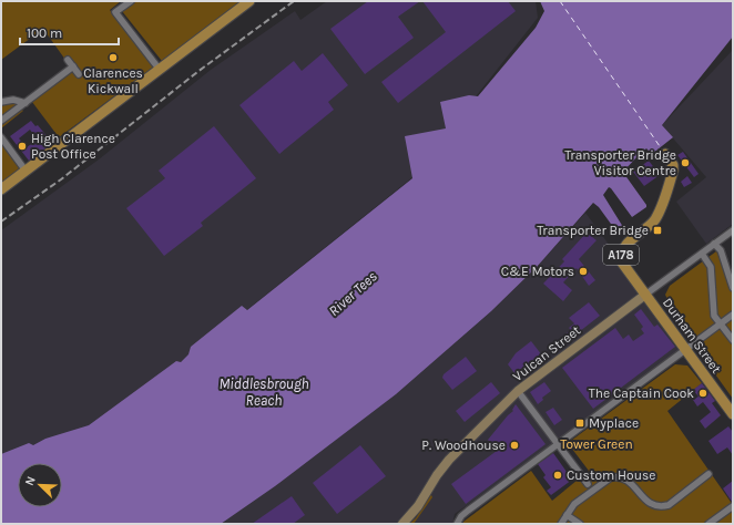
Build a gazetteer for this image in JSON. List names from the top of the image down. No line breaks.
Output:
{"streets":{"main road":["A178","Durham Street"],"street":["Vulcan Street"]},"crossings":[["A178","Durham Street"],["A178","Vulcan Street"],["Durham Street","Vulcan Street"]],"water":["River Tees","Middlesbrough Reach"],"parks":["Tower Green"],"places":{"other":["Clarences Kickwall","High Clarence Post Office","Transporter Bridge Visitor Centre","C&E Motors","The Captain Cook","P. Woodhouse","Custom House"],"transit":["Transporter Bridge","Myplace"]},"scale_bar":"100 m","north":"top left"}
